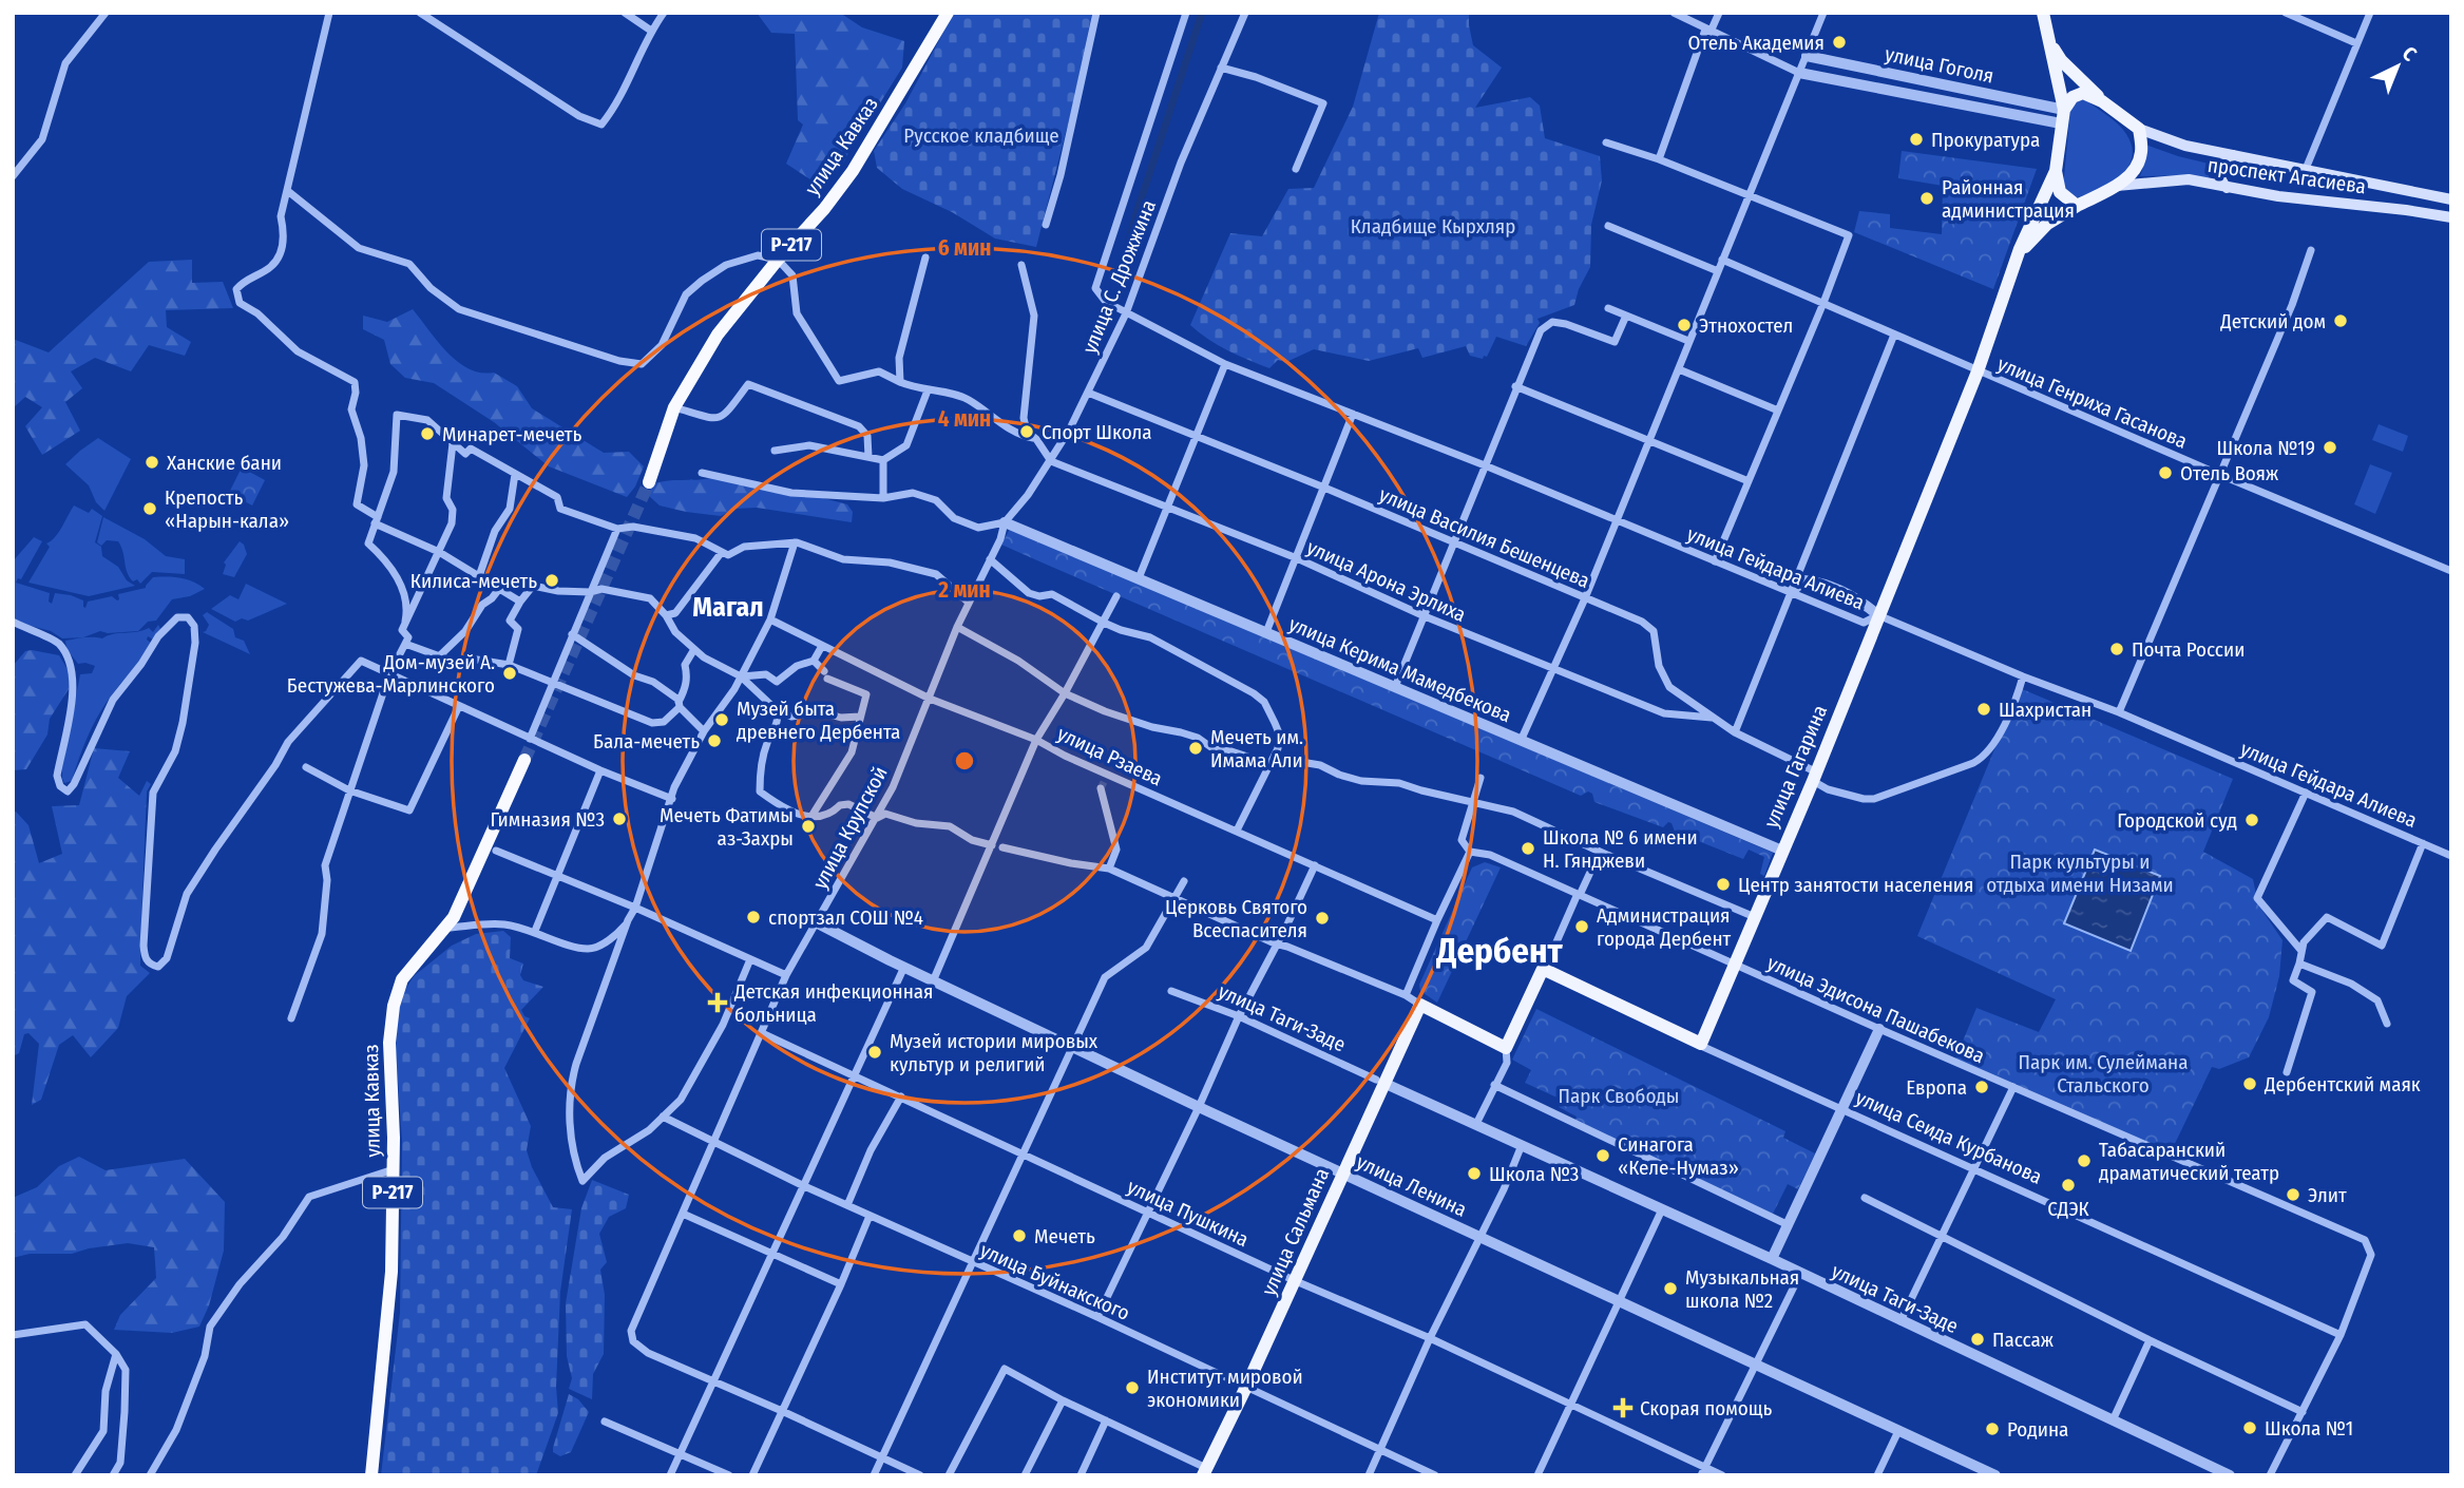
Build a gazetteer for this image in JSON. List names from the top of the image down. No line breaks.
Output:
{"streets":{"highway":["улица Кавказ","Р-217"],"main road":["проспект Агасиева","улица Гагарина","улица Сеида Курбанова","улица Сальмана"],"street":["улица Гоголя","улица С. Дрожжина","улица Генриха Гасанова","улица Василия Бешенцева","улица Гейдара Алиева","улица Арона Эрлиха","улица Керима Мамедбекова","улица Рзаева","улица Крупской","улица Эдисона Пашабекова","улица Таги-Заде","улица Ленина","улица Пушкина","улица Буйнакского"]},"crossings":[["улица Гоголя","проспект Агасиева"],["улица Гоголя","улица Гагарина"],["проспект Агасиева","улица Гагарина"],["улица С. Дрожжина","улица Василия Бешенцева"],["улица С. Дрожжина","улица Гейдара Алиева"],["улица С. Дрожжина","улица Арона Эрлиха"],["улица С. Дрожжина","улица Керима Мамедбекова"],["улица С. Дрожжина","улица Крупской"],["улица Генриха Гасанова","улица Гагарина"],["улица Василия Бешенцева","улица Гейдара Алиева"],["улица Василия Бешенцева","улица Арона Эрлиха"],["улица Василия Бешенцева","улица Гагарина"],["улица Гейдара Алиева","улица Гагарина"],["улица Керима Мамедбекова","улица Гагарина"],["улица Рзаева","улица Крупской"],["улица Гагарина","улица Эдисона Пашабекова"],["улица Гагарина","улица Сеида Курбанова"],["улица Крупской","улица Ленина"],["улица Крупской","улица Пушкина"],["улица Крупской","улица Буйнакского"],["улица Эдисона Пашабекова","улица Сеида Курбанова"],["улица Таги-Заде","улица Сальмана"],["улица Ленина","улица Сальмана"],["улица Пушкина","улица Сальмана"],["улица Сальмана","улица Буйнакского"]],"districts":["Магал","Дербент"],"parks":["Русское кладбище","Кладбище Кырхляр","Парк культуры и отдыха имени Низами","Парк им. Сулеймана Стальского","Парк Свободы"],"places":{"other":["Отель Академия","Прокуратура","Районная администрация","Детский дом","Этнохостел","Спорт Школа","Минарет-мечеть","Школа №19","Ханские бани","Отель Вояж","Крепость «Нарын-кала»","Килиса-мечеть","Почта России","Дом-музей А. Бестужева-Марлинского","Шахристан","Музей быта древнего Дербента","Бала-мечеть","Мечеть им. Имама Али","Гимназия №3","Городской суд","Мечеть Фатимы аз-Захры","Школа № 6 имени Н. Гянджеви","Центр занятости населения","спортзал СОШ №4","Церковь Святого Всеспасителя","Администрация города Дербент","Музей истории мировых культур и религий","Дербентский маяк","Европа","Синагога «Келе-Нумаз»","Табасаранский драматический театр","Школа №3","СДЭК","Элит","Мечеть","Музыкальная школа №2","Пассаж","Институт мировой экономики","Школа №1","Родина"],"health":["Детская инфекционная больница","Скорая помощь"]},"north":"top right","rings":["6 мин","4 мин","2 мин"]}
